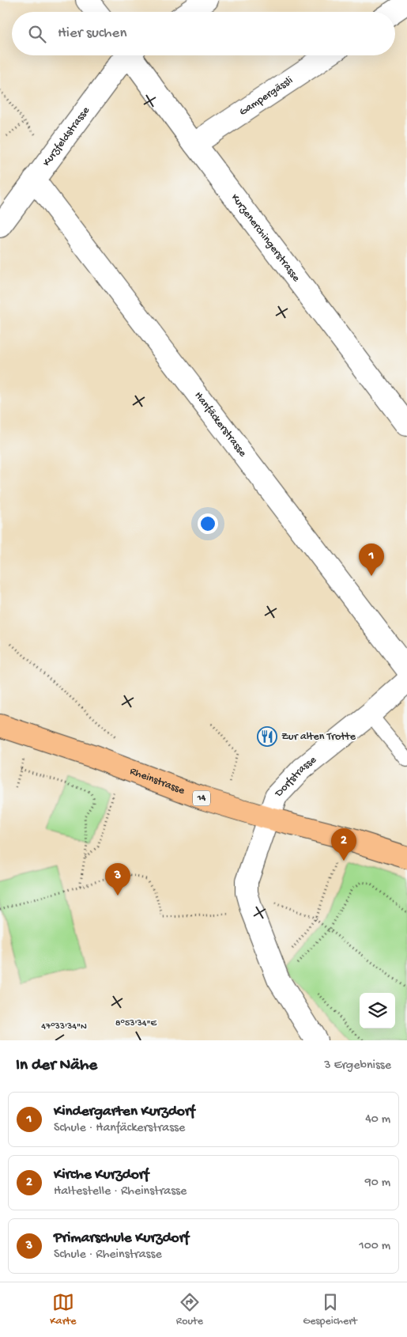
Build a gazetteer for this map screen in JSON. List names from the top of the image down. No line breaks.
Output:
{"streets":{"main road":["Rheinstrasse","14"],"street":["Gampergässli","Kurzfeldstrasse","Kurzenerchingerstrasse","Hanfäckerstrasse","Dorfstrasse"]},"crossings":[["Gampergässli","Kurzenerchingerstrasse"],["Kurzfeldstrasse","Hanfäckerstrasse"],["Dorfstrasse","Rheinstrasse"]],"places":{"restaurant":["Zur alten Trotte"]},"page":{"search":"Hier suchen","pins":["1","2","3"],"heading":["In der Nähe","3 Ergebnisse"],"list":[{"mark":"1","name":"Kindergarten Kurzdorf","note":"Schule · Hanfäckerstrasse","value":"40 m"},{"mark":"2","name":"Kirche Kurzdorf","note":"Haltestelle · Rheinstrasse","value":"90 m"},{"mark":"3","name":"Primarschule Kurzdorf","note":"Schule · Rheinstrasse","value":"100 m"}],"nav":["Karte","Route","Gespeichert"]},"coordinates":["8°53'34\"E","47°33'34\"N"]}
